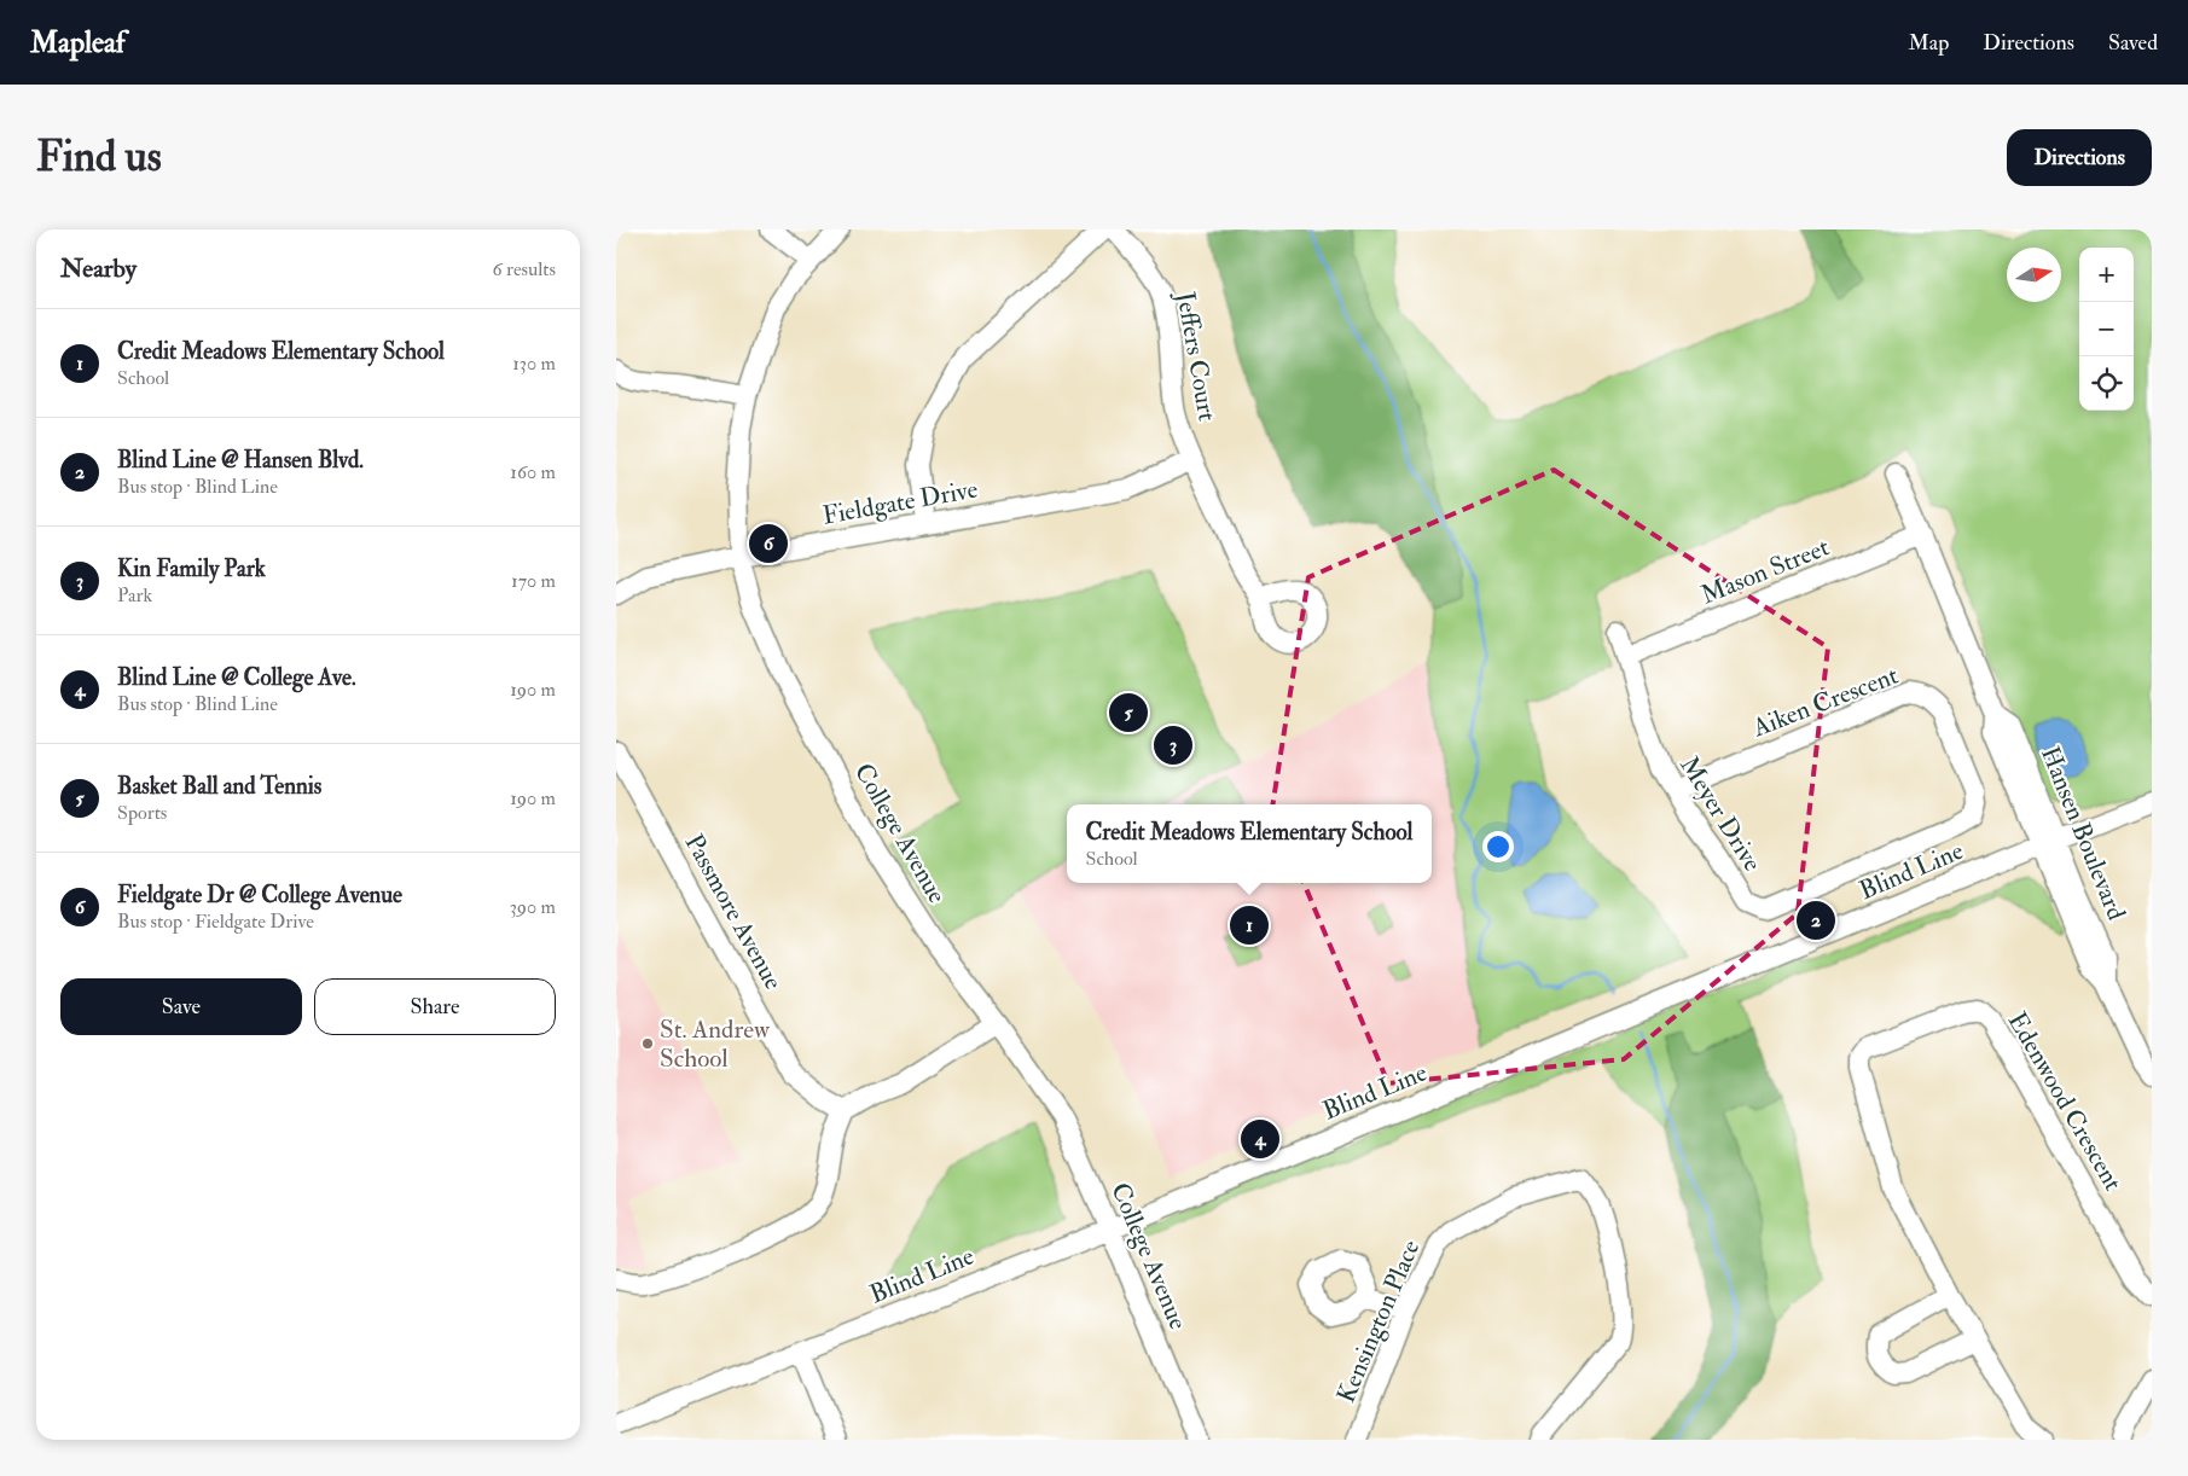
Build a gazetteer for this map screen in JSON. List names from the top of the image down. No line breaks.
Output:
{"streets":{"street":["Jeffers Court","Fieldgate Drive","Mason Street","Aiken Crescent","Meyer Drive","College Avenue","Hansen Boulevard","Blind Line","Passmore Avenue","Edenwood Crescent","Kensington Place"]},"crossings":[["Jeffers Court","Fieldgate Drive"],["Fieldgate Drive","College Avenue"],["Mason Street","Meyer Drive"],["Mason Street","Hansen Boulevard"],["Aiken Crescent","Meyer Drive"],["College Avenue","Blind Line"],["Hansen Boulevard","Blind Line"]],"places":["St. Andrew School"],"north":"right","page":{"header":"Mapleaf","nav":["Map","Directions","Saved"],"buttons":["Directions",["Save","Share"]],"title":"Find us","heading":["Nearby","6 results"],"map_buttons":["+","−"],"list":[{"mark":"1","name":"Credit Meadows Elementary School","note":"School","value":"130 m"},{"mark":"2","name":"Blind Line @ Hansen Blvd.","note":"Bus stop · Blind Line","value":"160 m"},{"mark":"3","name":"Kin Family Park","note":"Park","value":"170 m"},{"mark":"4","name":"Blind Line @ College Ave.","note":"Bus stop · Blind Line","value":"190 m"},{"mark":"5","name":"Basket Ball and Tennis","note":"Sports","value":"190 m"},{"mark":"6","name":"Fieldgate Dr @ College Avenue","note":"Bus stop · Fieldgate Drive","value":"390 m"}],"pins":["6","5","3","2","1","4"],"popup":["Credit Meadows Elementary School","School"]}}
